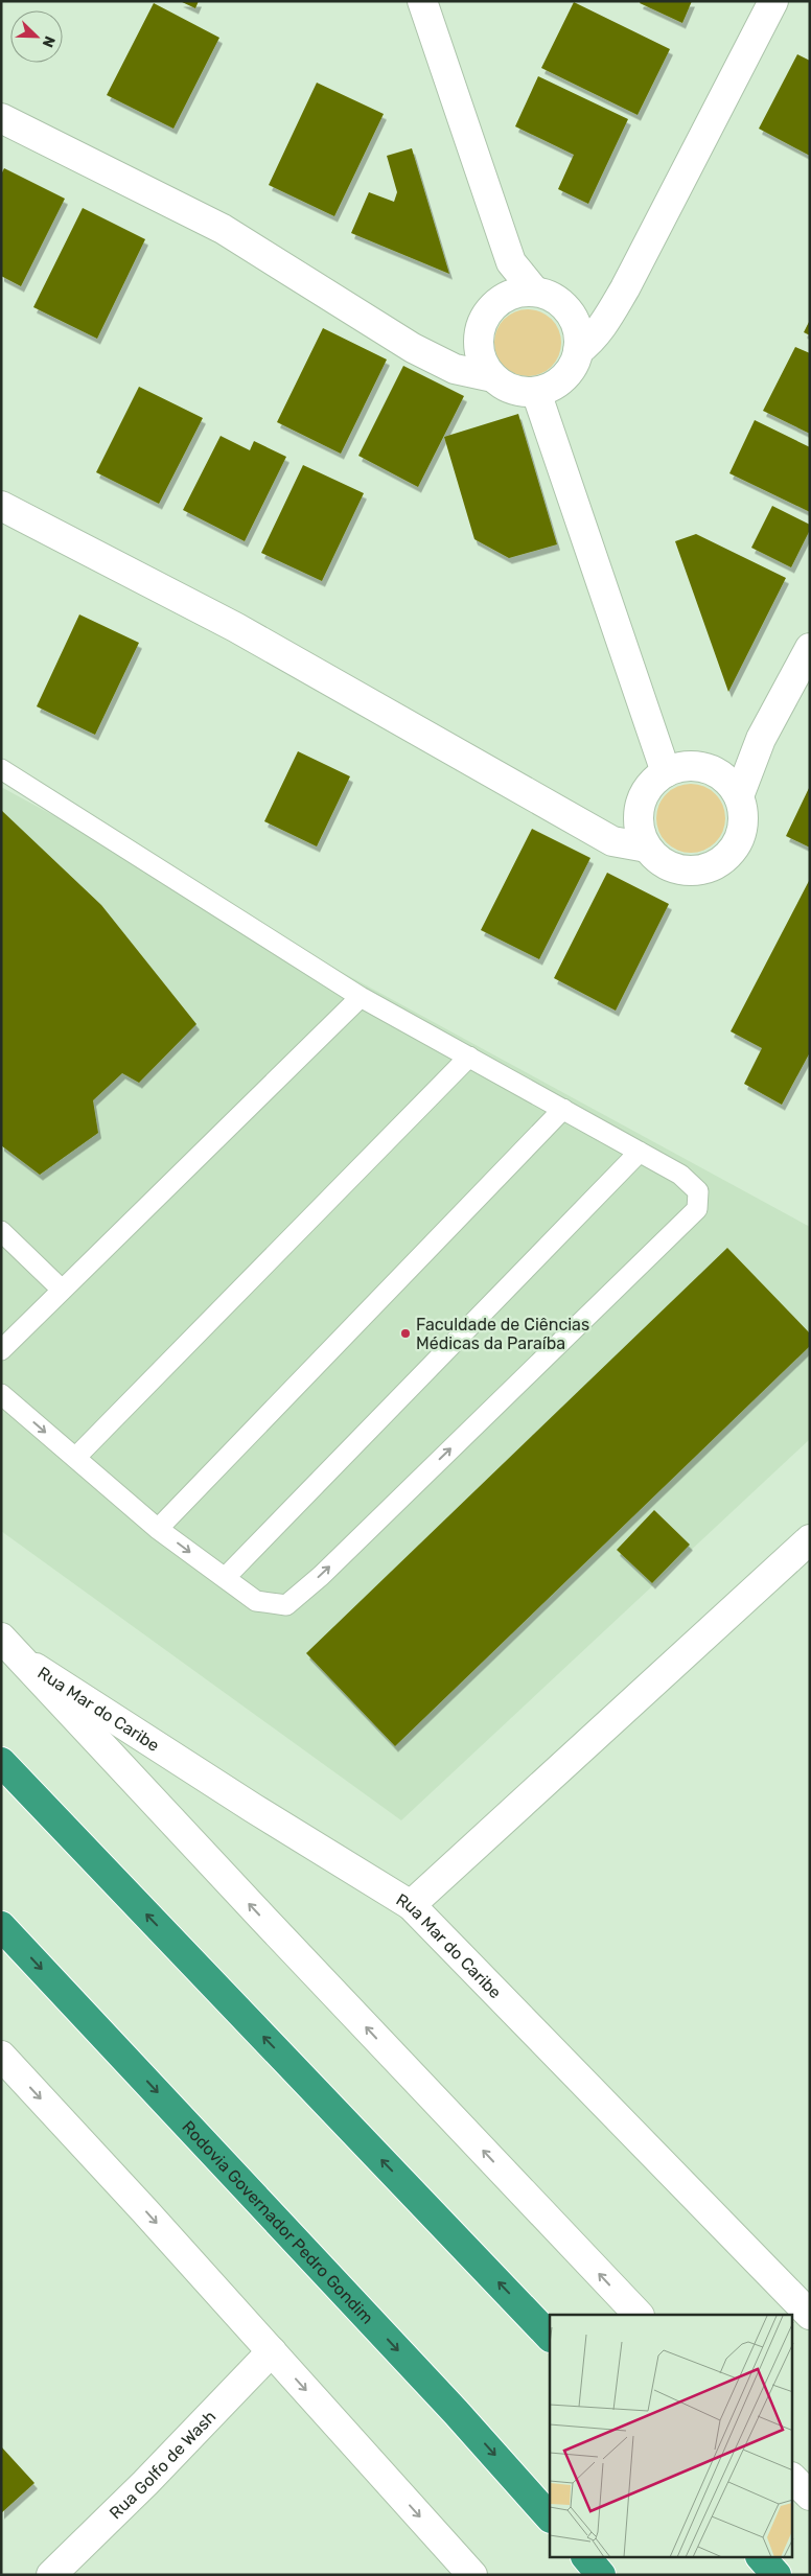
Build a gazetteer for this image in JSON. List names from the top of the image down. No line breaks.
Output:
{"streets":{"highway":["Rodovia Governador Pedro Gondim"],"street":["Rua Mar do Caribe","Rua Golfo de Wash"]},"places":["Faculdade de Ciências Médicas da Paraíba"],"north":"bottom right"}
